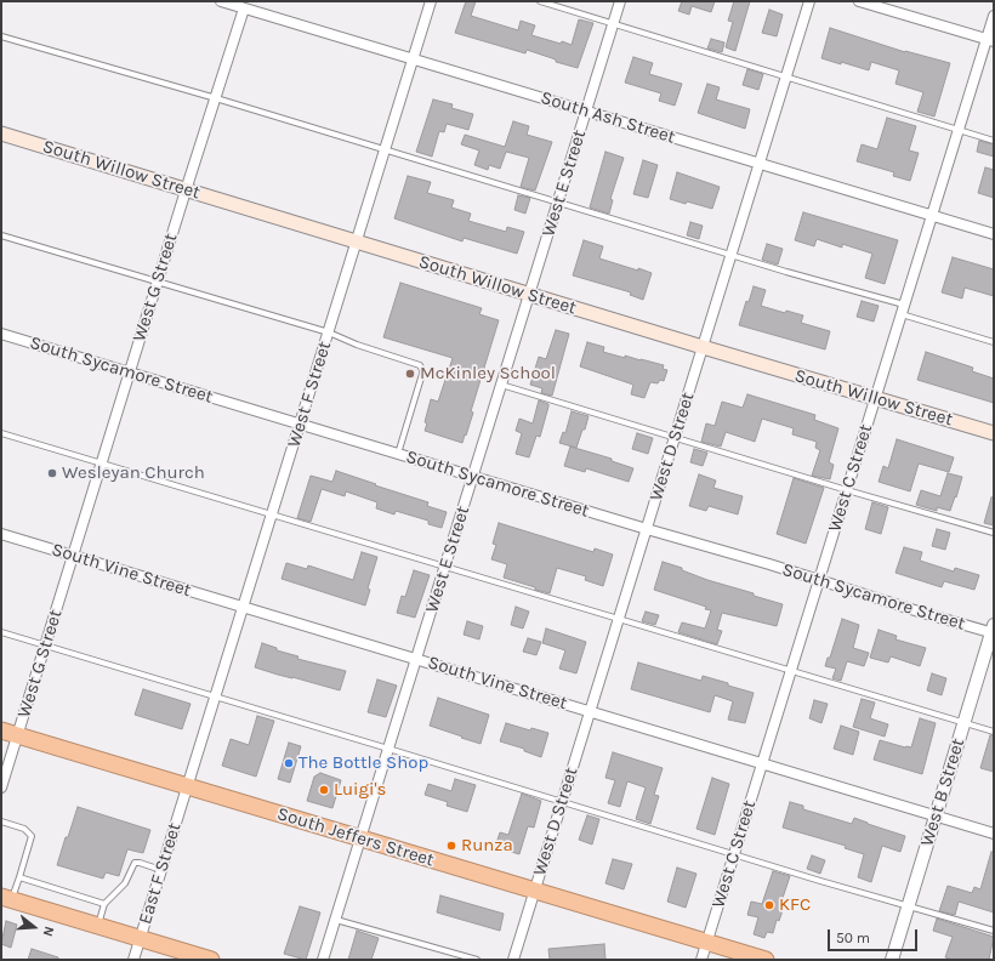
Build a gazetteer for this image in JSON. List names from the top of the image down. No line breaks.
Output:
{"streets":{"highway":["South Jeffers Street"],"main road":["South Willow Street"],"street":["South Ash Street","West E Street","West G Street","South Sycamore Street","West F Street","West D Street","West C Street","South Vine Street","West B Street","East F Street"]},"crossings":[["South Ash Street","West E Street"],["South Ash Street","West G Street"],["South Ash Street","West F Street"],["South Ash Street","West D Street"],["South Ash Street","West C Street"],["South Willow Street","West E Street"],["South Willow Street","West G Street"],["South Willow Street","West F Street"],["South Willow Street","West D Street"],["South Willow Street","West C Street"],["West E Street","South Sycamore Street"],["West E Street","South Vine Street"],["West E Street","South Jeffers Street"],["West G Street","South Sycamore Street"],["West G Street","South Vine Street"],["West G Street","South Jeffers Street"],["South Sycamore Street","West F Street"],["South Sycamore Street","West D Street"],["South Sycamore Street","West C Street"],["South Sycamore Street","West B Street"],["West F Street","South Vine Street"],["West F Street","South Jeffers Street"],["West F Street","East F Street"],["West D Street","South Vine Street"],["West D Street","South Jeffers Street"],["West C Street","South Vine Street"],["West C Street","South Jeffers Street"],["South Vine Street","West B Street"],["South Jeffers Street","East F Street"]],"places":["McKinley School","Wesleyan Church","The Bottle Shop","Luigi's","Runza","KFC"],"scale_bar":"50 m","north":"right"}
